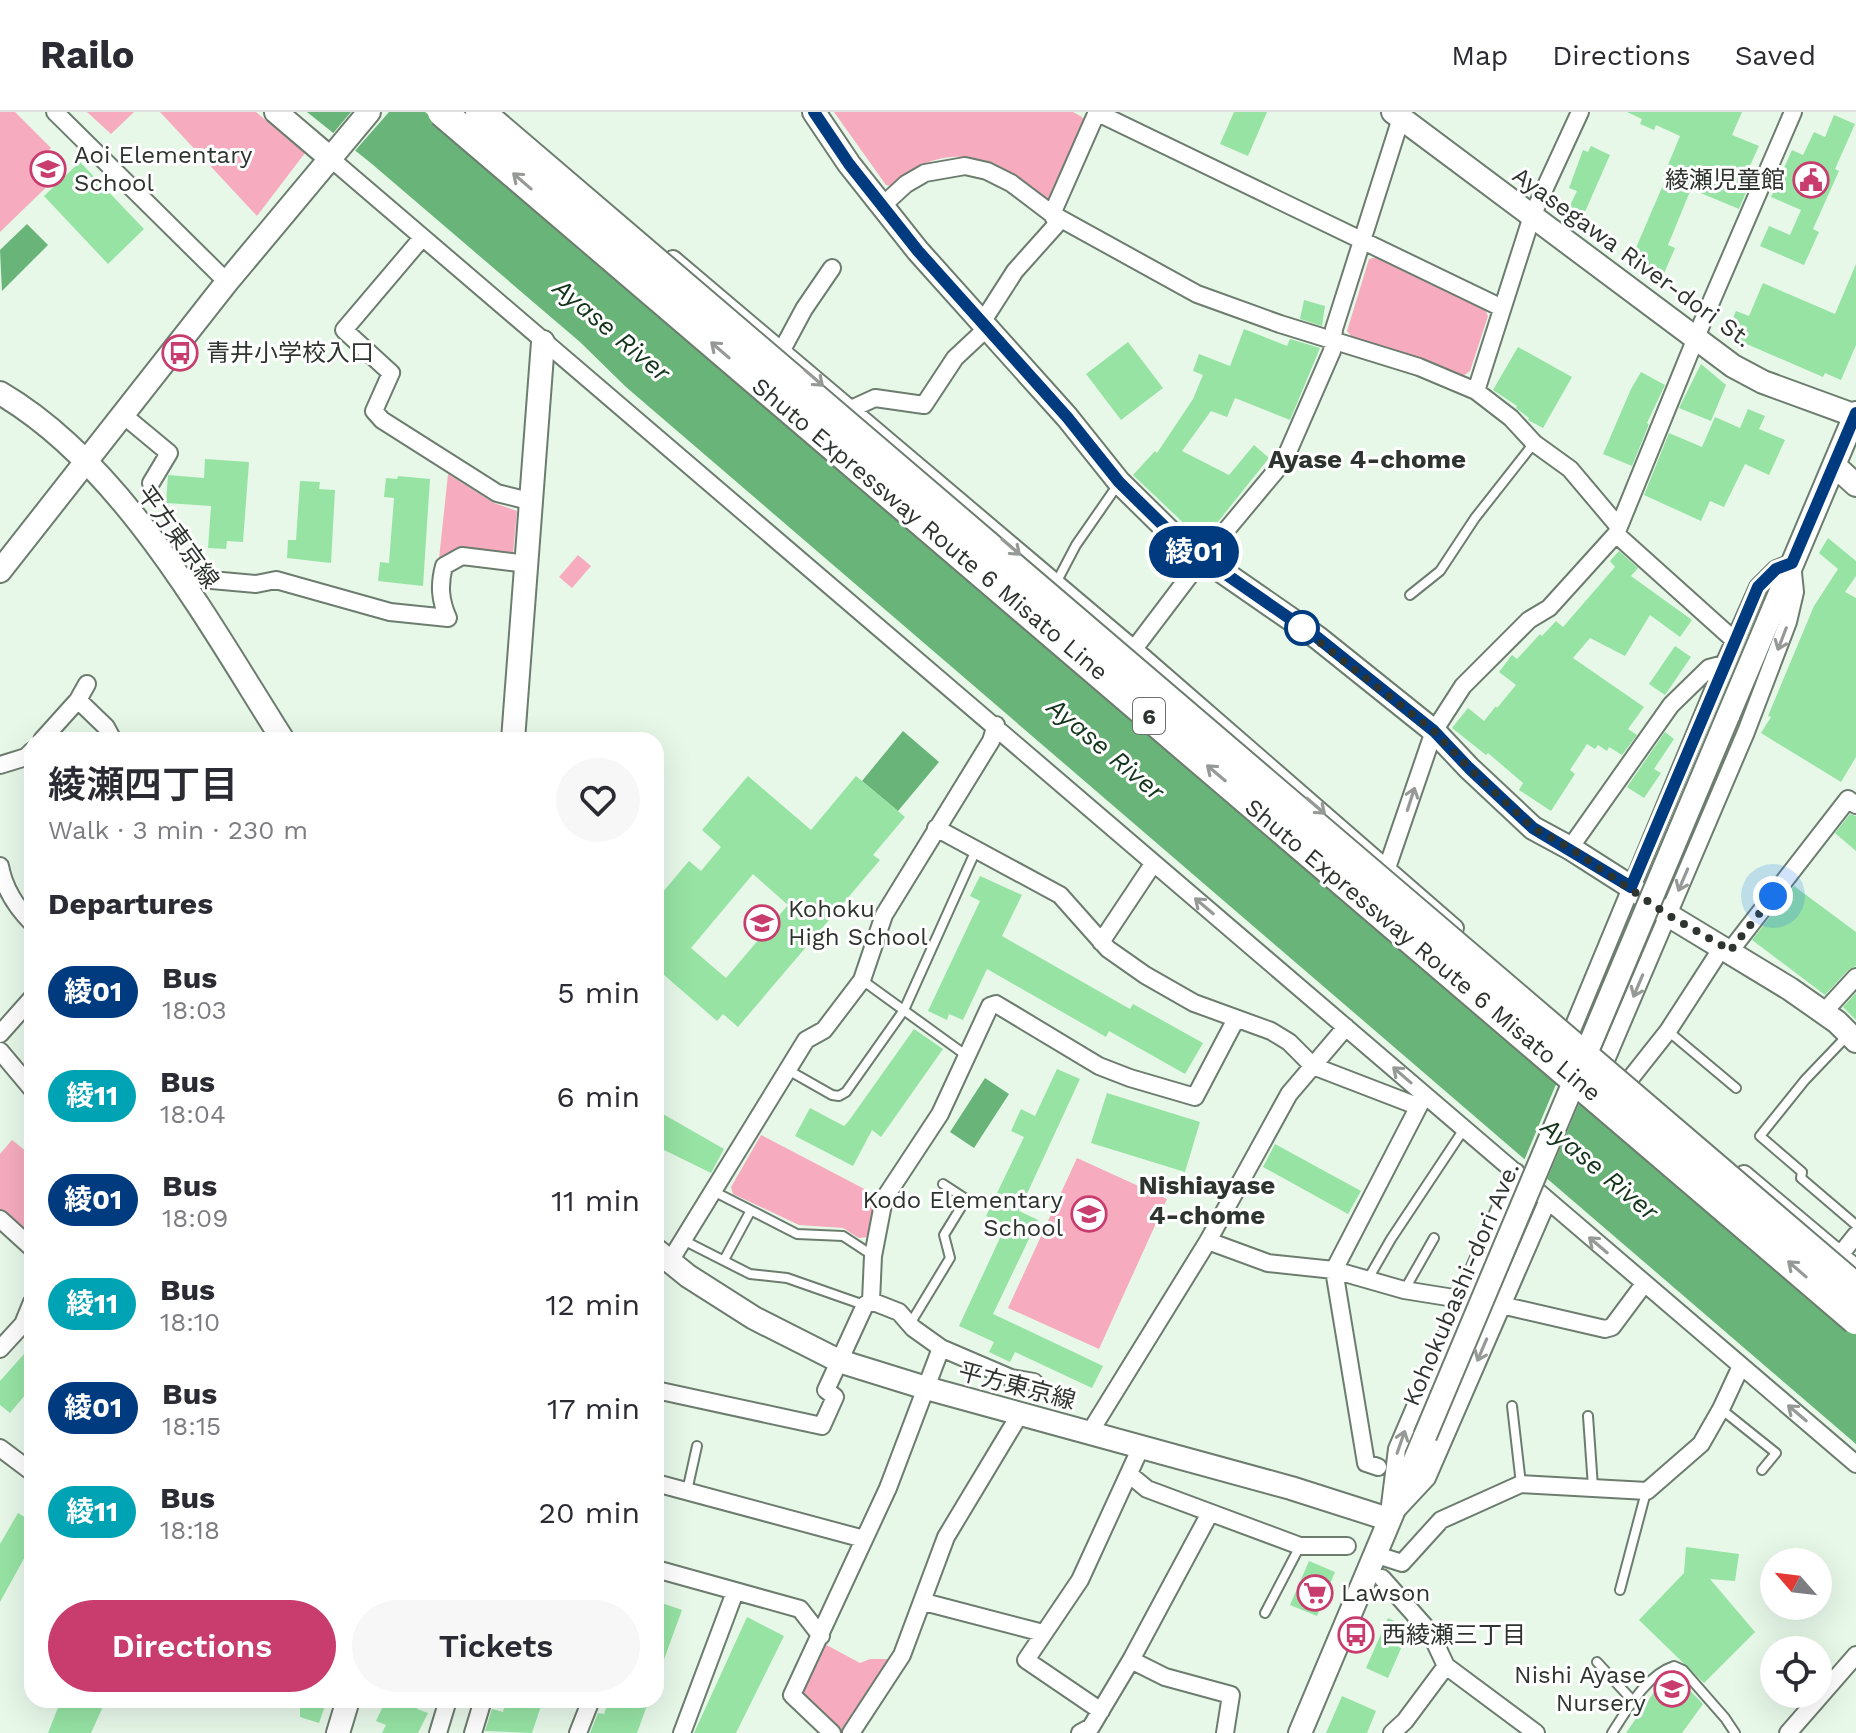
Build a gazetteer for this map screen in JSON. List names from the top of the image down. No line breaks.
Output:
{"streets":{"highway":["Shuto Expressway Route 6 Misato Line","6"],"street":["Ayasegawa River-dori St.","平方東京線","Kohokubashi-dori Ave."]},"crossings":[["Ayasegawa River-dori St.","Kohokubashi-dori Ave."],["平方東京線","Kohokubashi-dori Ave."]],"districts":["Ayase 4-chome","Nishiayase 4-chome"],"water":["Ayase River"],"places":{"school or university":["Aoi Elementary School","Kohoku High School","Kodo Elementary School","Nishi Ayase Nursery"],"public building":["綾瀬児童館"],"bus stop":["青井小学校入口","西綾瀬三丁目"],"supermarket":["Lawson"]},"lines":["bus line 綾01"],"north":"top left","page":{"header":"Railo","nav":["Map","Directions","Saved"],"on_map":"綾01","heading":[["綾瀬四丁目","Walk · 3 min · 230 m"],"Departures"],"list":[{"mark":"綾01","name":"Bus","note":"18:03","value":"5 min"},{"mark":"綾11","name":"Bus","note":"18:04","value":"6 min"},{"mark":"綾01","name":"Bus","note":"18:09","value":"11 min"},{"mark":"綾11","name":"Bus","note":"18:10","value":"12 min"},{"mark":"綾01","name":"Bus","note":"18:15","value":"17 min"},{"mark":"綾11","name":"Bus","note":"18:18","value":"20 min"}],"buttons":["Directions","Tickets"]}}
